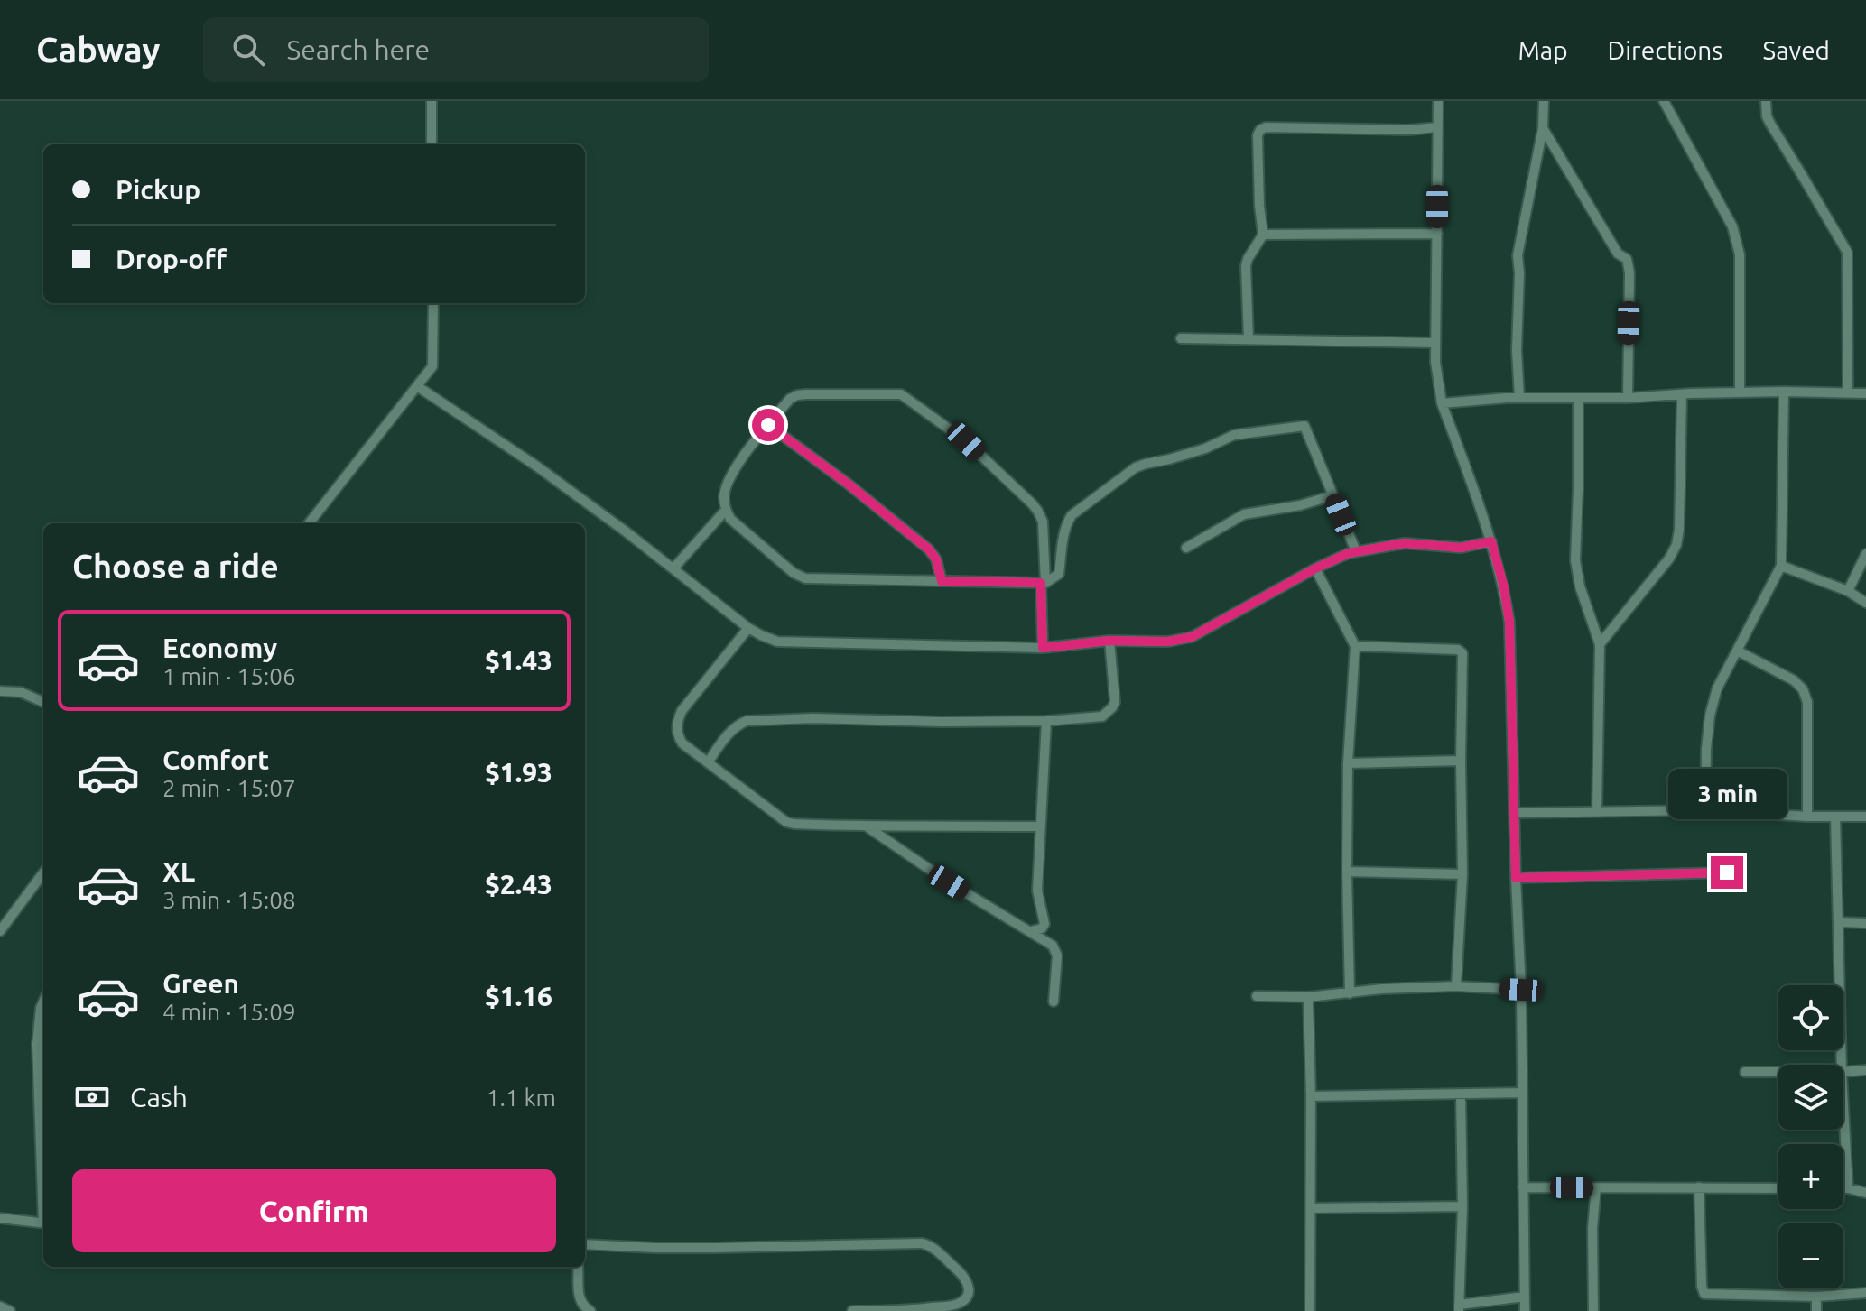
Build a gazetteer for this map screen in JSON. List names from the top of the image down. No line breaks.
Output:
{"page":{"header":"Cabway","search":"Search here","nav":["Map","Directions","Saved"],"banner":["Pickup","Drop-off"],"heading":"Choose a ride","list":[{"name":"Economy","note":"1 min · 15:06","value":"$1.43"},{"name":"Comfort","note":"2 min · 15:07","value":"$1.93"},{"name":"XL","note":"3 min · 15:08","value":"$2.43"},{"name":"Green","note":"4 min · 15:09","value":"$1.16"}],"bubble":"3 min","map_buttons":["+","−"],"pay":["Cash","1.1 km"],"buttons":"Confirm"}}
